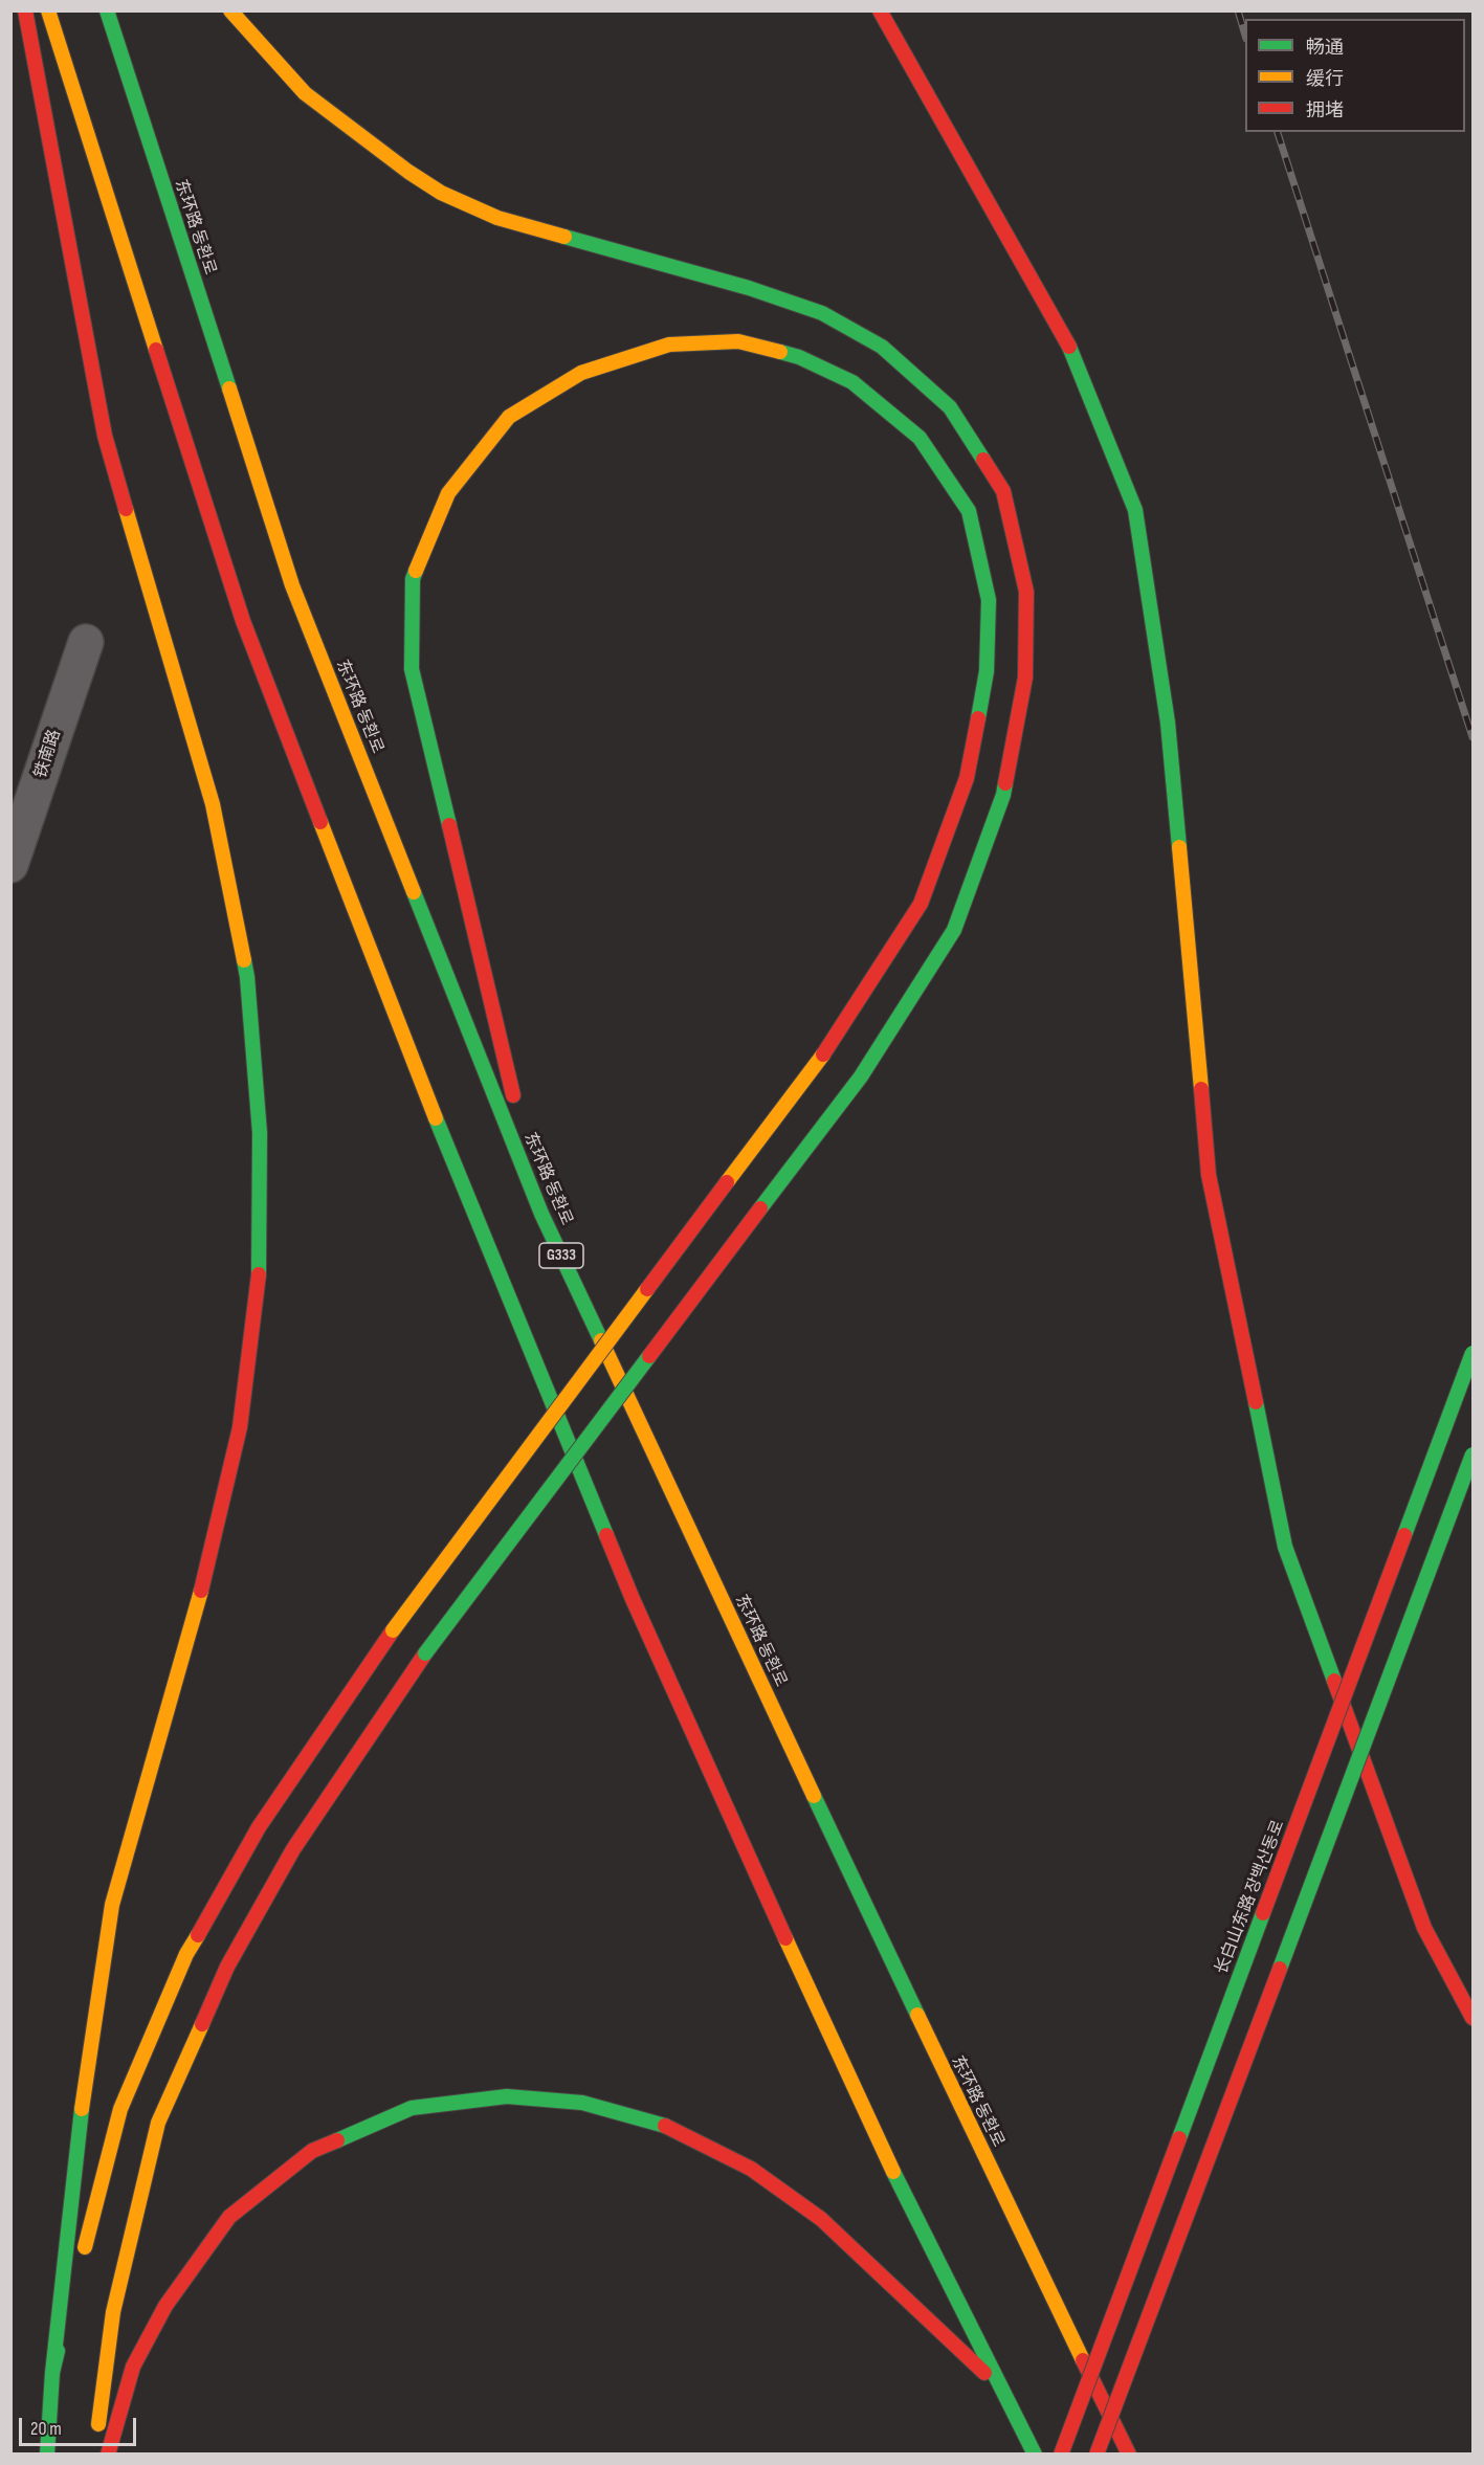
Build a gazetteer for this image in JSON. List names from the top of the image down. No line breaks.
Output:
{"streets":{"main road":["东环路 동환로","G333","长白山东路 장백산동로"],"street":["铁南路"]},"legend":["畅通","缓行","拥堵"],"scale_bar":"20 m"}
